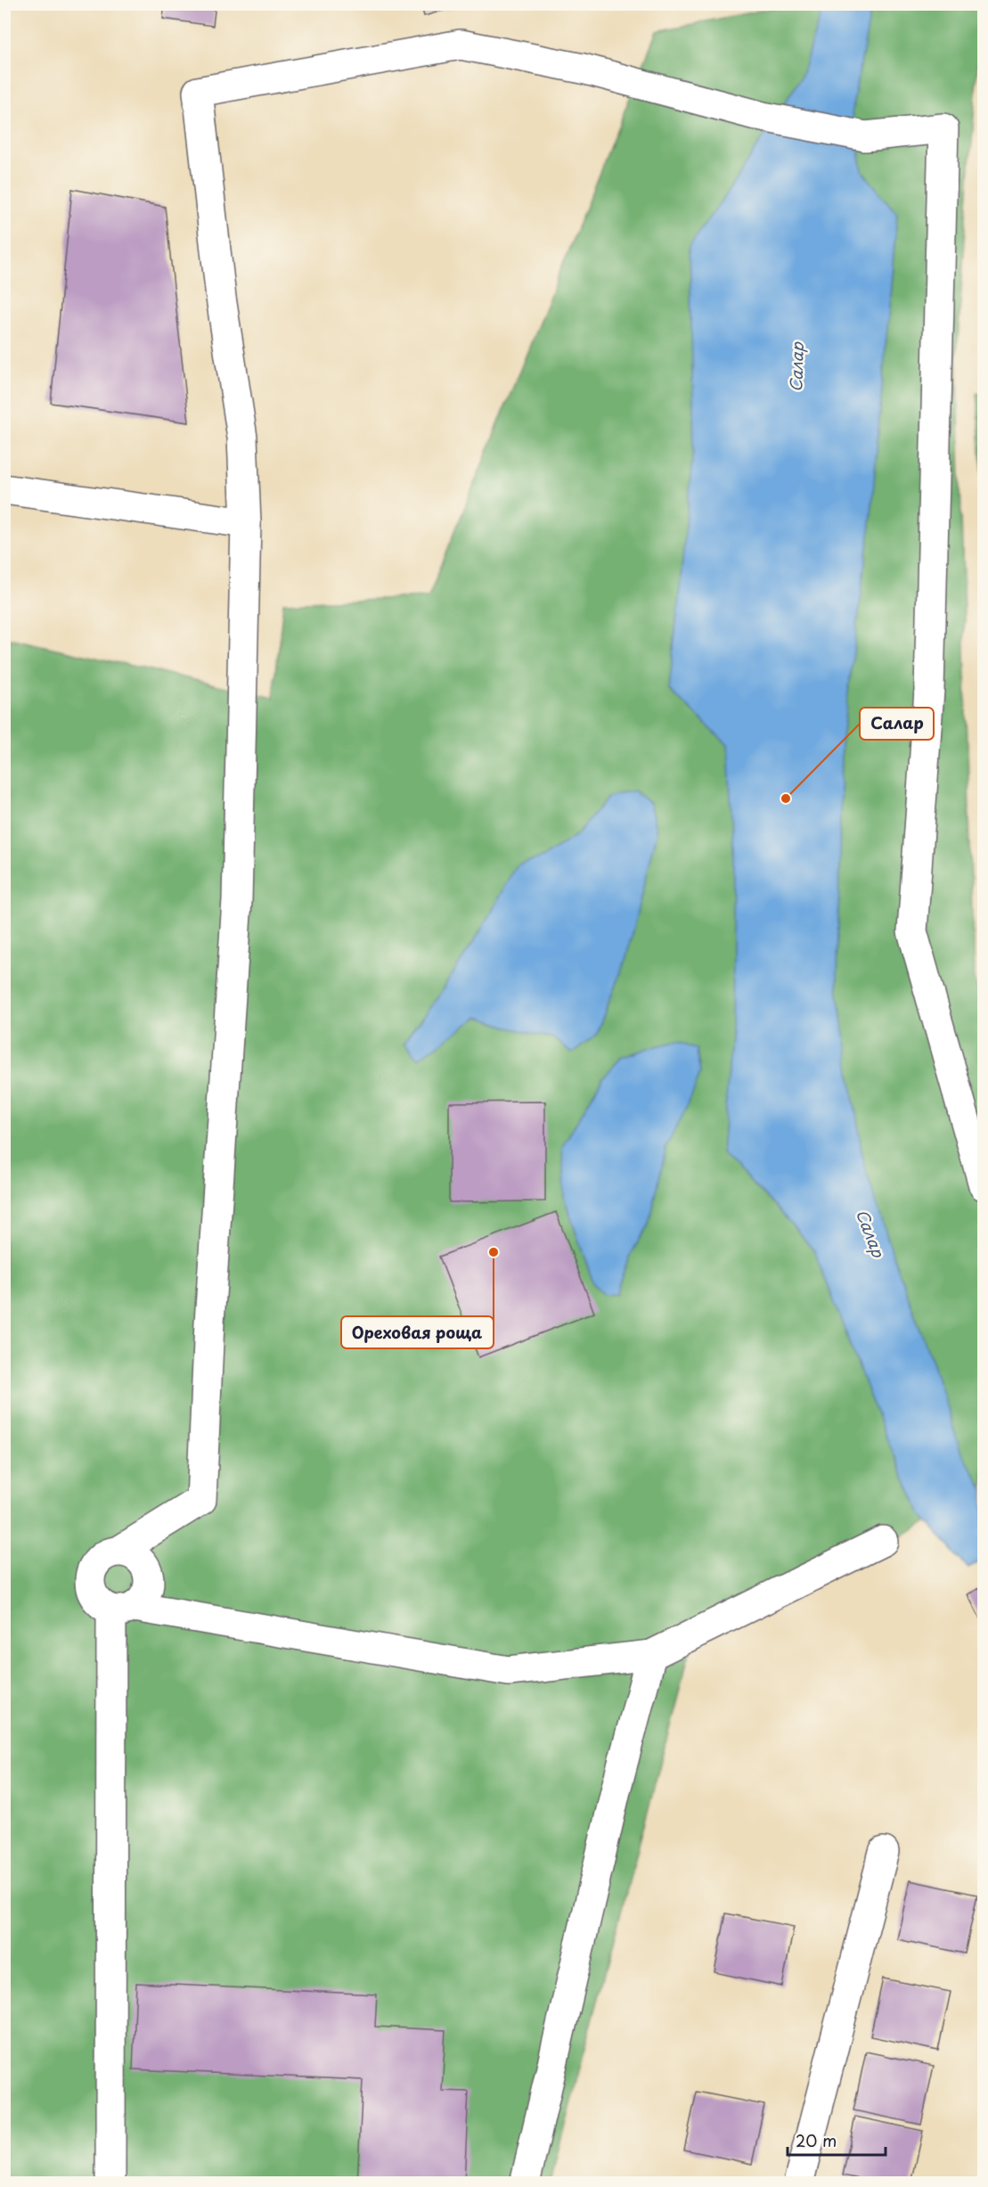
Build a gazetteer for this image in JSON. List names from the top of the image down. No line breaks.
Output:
{"water":["Салар"],"places":["Салар","Ореховая роща"],"scale_bar":"20 m"}
